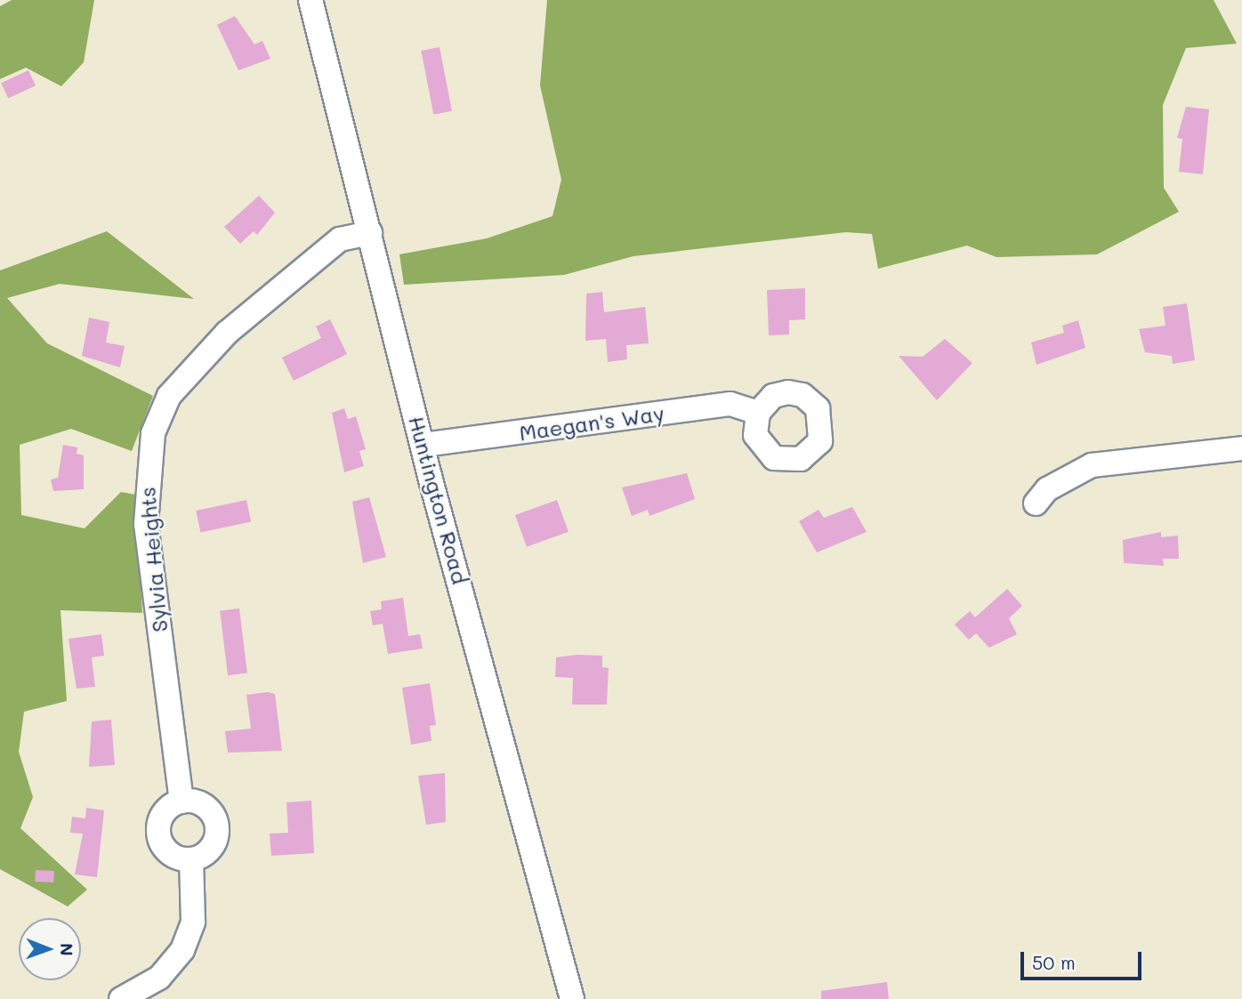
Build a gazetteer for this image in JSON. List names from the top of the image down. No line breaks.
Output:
{"streets":{"street":["Maegan's Way","Huntington Road","Sylvia Heights"]},"crossings":[["Maegan's Way","Huntington Road"],["Huntington Road","Sylvia Heights"]],"scale_bar":"50 m","north":"right"}
